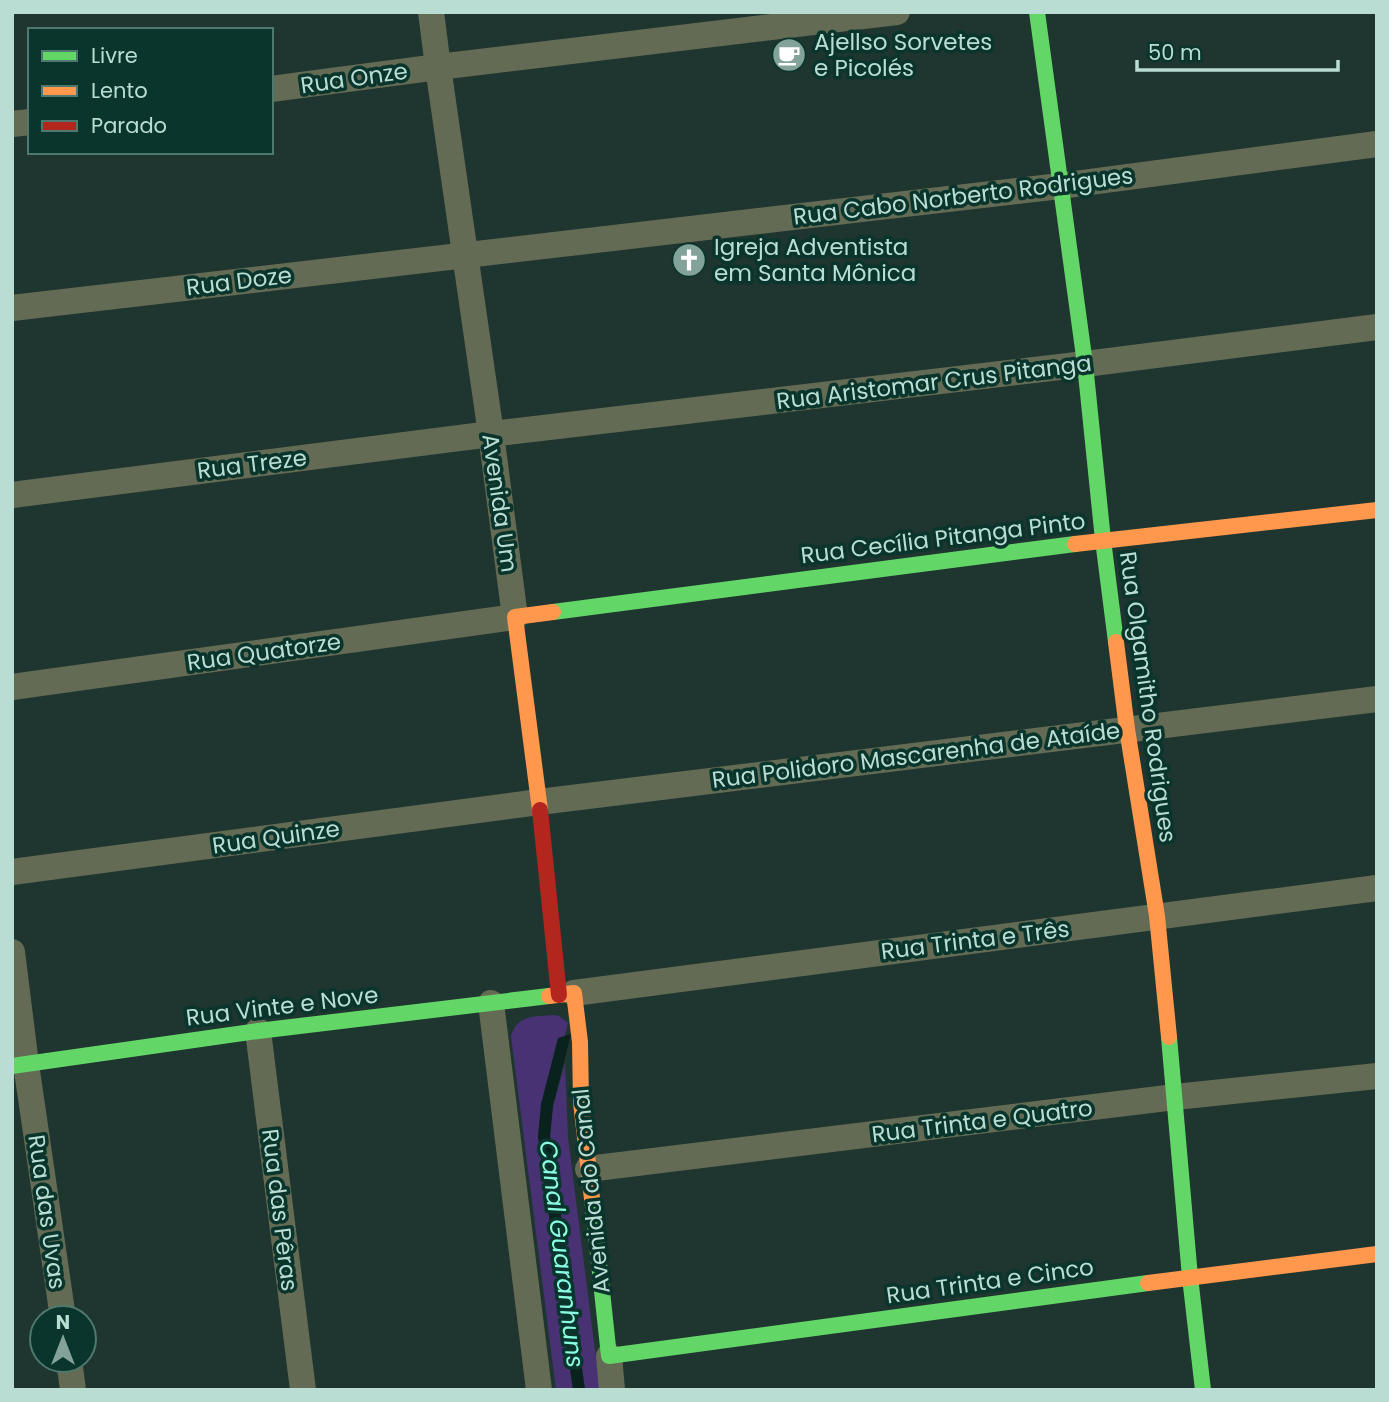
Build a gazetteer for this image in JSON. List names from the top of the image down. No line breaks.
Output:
{"streets":{"street":["Rua Onze","Rua Cabo Norberto Rodrigues","Rua Doze","Rua Aristomar Crus Pitanga","Rua Treze","Avenida Um","Rua Cecília Pitanga Pinto","Rua Quatorze","Rua Olgamitho Rodrigues","Rua Polidoro Mascarenha de Ataíde","Rua Quinze","Rua Trinta e Três","Rua Vinte e Nove","Rua Trinta e Quatro","Avenida do Canal","Rua das Pêras","Rua das Uvas","Rua Trinta e Cinco"]},"crossings":[["Rua Onze","Avenida Um"],["Rua Cabo Norberto Rodrigues","Rua Doze"],["Rua Cabo Norberto Rodrigues","Avenida Um"],["Rua Cabo Norberto Rodrigues","Rua Olgamitho Rodrigues"],["Rua Doze","Avenida Um"],["Rua Aristomar Crus Pitanga","Rua Treze"],["Rua Aristomar Crus Pitanga","Avenida Um"],["Rua Aristomar Crus Pitanga","Rua Olgamitho Rodrigues"],["Rua Treze","Avenida Um"],["Avenida Um","Rua Cecília Pitanga Pinto"],["Avenida Um","Rua Quatorze"],["Avenida Um","Rua Polidoro Mascarenha de Ataíde"],["Avenida Um","Rua Quinze"],["Avenida Um","Rua Trinta e Três"],["Avenida Um","Rua Vinte e Nove"],["Avenida Um","Avenida do Canal"],["Rua Cecília Pitanga Pinto","Rua Quatorze"],["Rua Cecília Pitanga Pinto","Rua Olgamitho Rodrigues"],["Rua Olgamitho Rodrigues","Rua Polidoro Mascarenha de Ataíde"],["Rua Olgamitho Rodrigues","Rua Trinta e Três"],["Rua Olgamitho Rodrigues","Rua Trinta e Quatro"],["Rua Olgamitho Rodrigues","Rua Trinta e Cinco"],["Rua Polidoro Mascarenha de Ataíde","Rua Quinze"],["Rua Trinta e Três","Rua Vinte e Nove"],["Rua Trinta e Três","Avenida do Canal"],["Rua Vinte e Nove","Avenida do Canal"],["Rua Vinte e Nove","Rua das Pêras"],["Rua Vinte e Nove","Rua das Uvas"],["Rua Trinta e Quatro","Avenida do Canal"],["Avenida do Canal","Rua Trinta e Cinco"]],"water":["Canal Guaranhuns"],"places":{"cafe":["Ajellso Sorvetes e Picolés"],"church":["Igreja Adventista em Santa Mônica"]},"legend":["Livre","Lento","Parado"],"scale_bar":"50 m","north":"top"}
